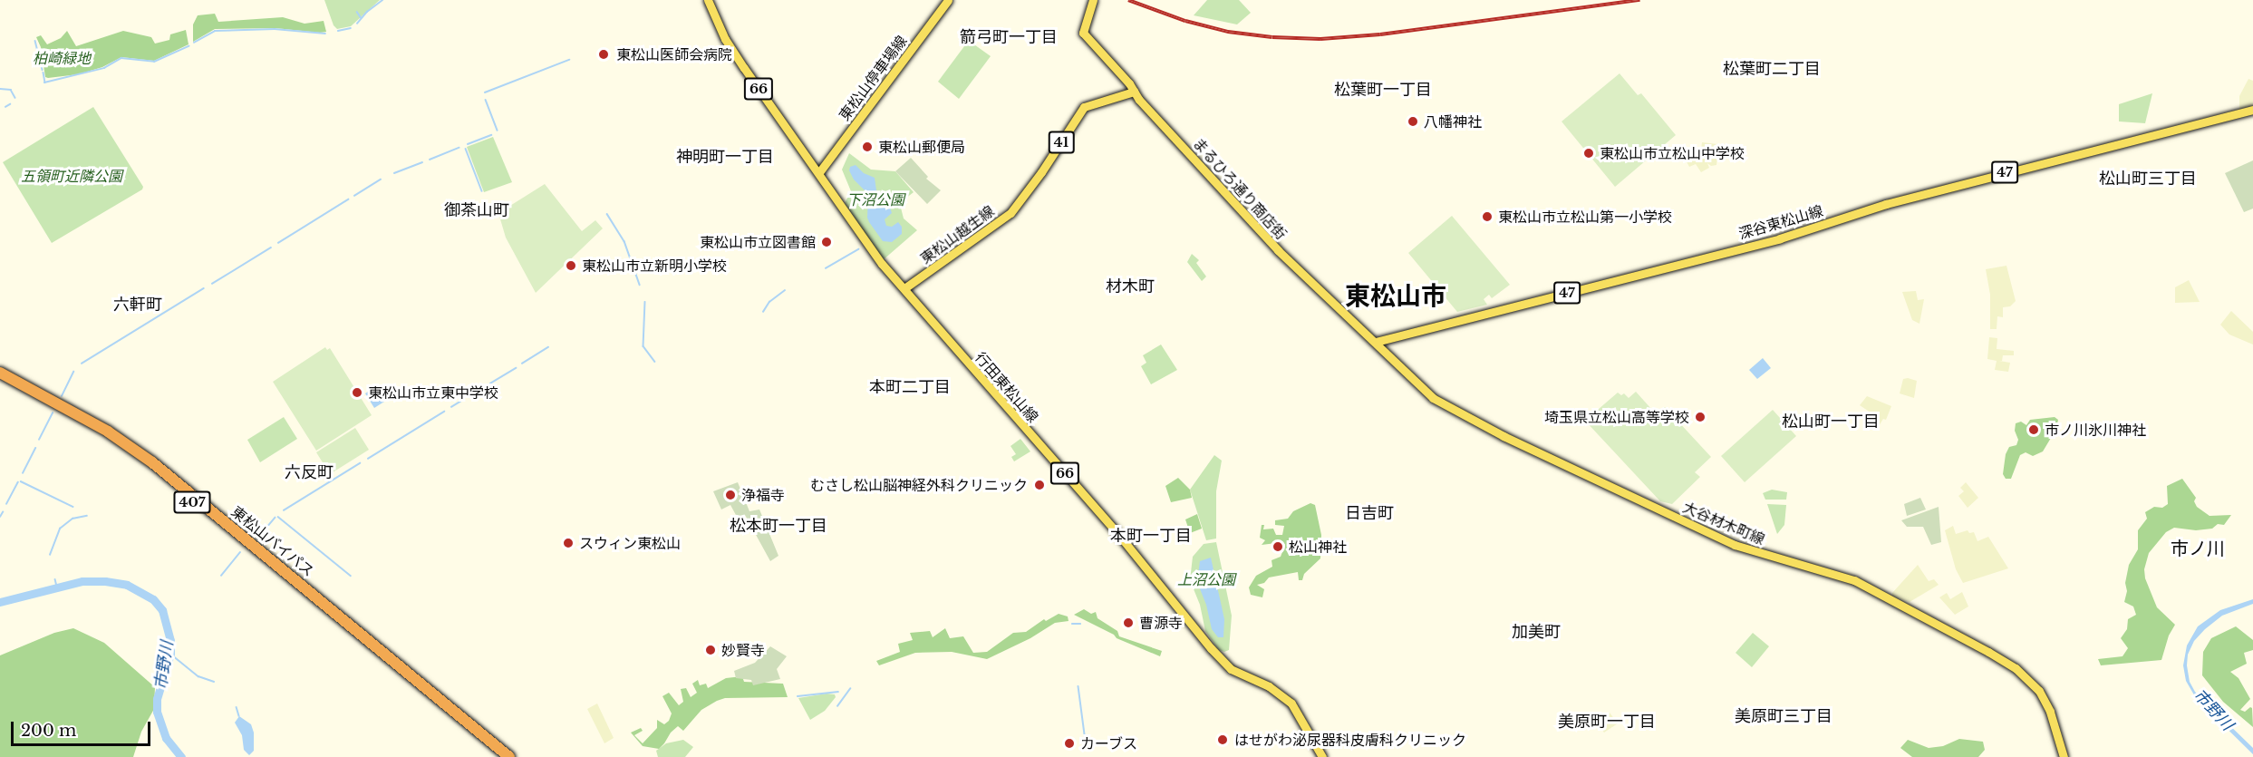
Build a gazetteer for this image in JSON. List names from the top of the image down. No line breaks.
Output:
{"streets":{"highway":["407","東松山バイパス"],"main road":["東松山停車場線","66","41","47","まるひろ通り商店街","深谷東松山線","東松山越生線","行田東松山線","大谷材木町線"]},"crossings":[["東松山停車場線","行田東松山線"],["まるひろ通り商店街","深谷東松山線"],["まるひろ通り商店街","東松山越生線"],["まるひろ通り商店街","大谷材木町線"],["深谷東松山線","大谷材木町線"],["東松山越生線","行田東松山線"]],"districts":["箭弓町一丁目","松葉町二丁目","松葉町一丁目","神明町一丁目","松山町三丁目","御茶山町","材木町","東松山市","六軒町","本町二丁目","松山町一丁目","六反町","日吉町","松本町一丁目","本町一丁目","市ノ川","加美町","美原町三丁目","美原町一丁目"],"water":["市野川"],"parks":["柏崎緑地","五領町近隣公園","下沼公園","上沼公園"],"places":["東松山医師会病院","八幡神社","東松山郵便局","東松山市立松山中学校","東松山市立松山第一小学校","東松山市立図書館","東松山市立新明小学校","東松山市立東中学校","埼玉県立松山高等学校","市ノ川氷川神社","むさし松山脳神経外科クリニック","浄福寺","スウィン東松山","松山神社","曹源寺","妙賢寺","はせがわ泌尿器科皮膚科クリニック","カーブス"],"scale_bar":"200 m"}
